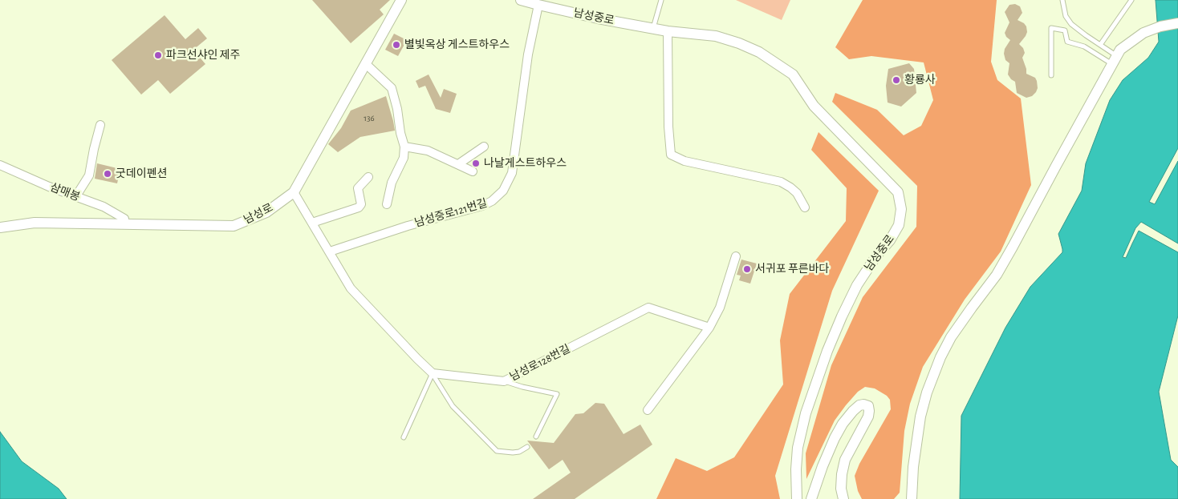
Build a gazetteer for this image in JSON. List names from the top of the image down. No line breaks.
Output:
{"streets":{"street":["남성중로","삼매봉","남성중로121번길","남성로","남성로128번길"]},"crossings":[["남성중로","남성중로121번길"],["삼매봉","남성로"]],"places":["별빛옥상 게스트하우스","파크선샤인 제주","황룡사","나날게스트하우스","굿데이펜션","서귀포 푸른바다"],"house_numbers":["136"]}
